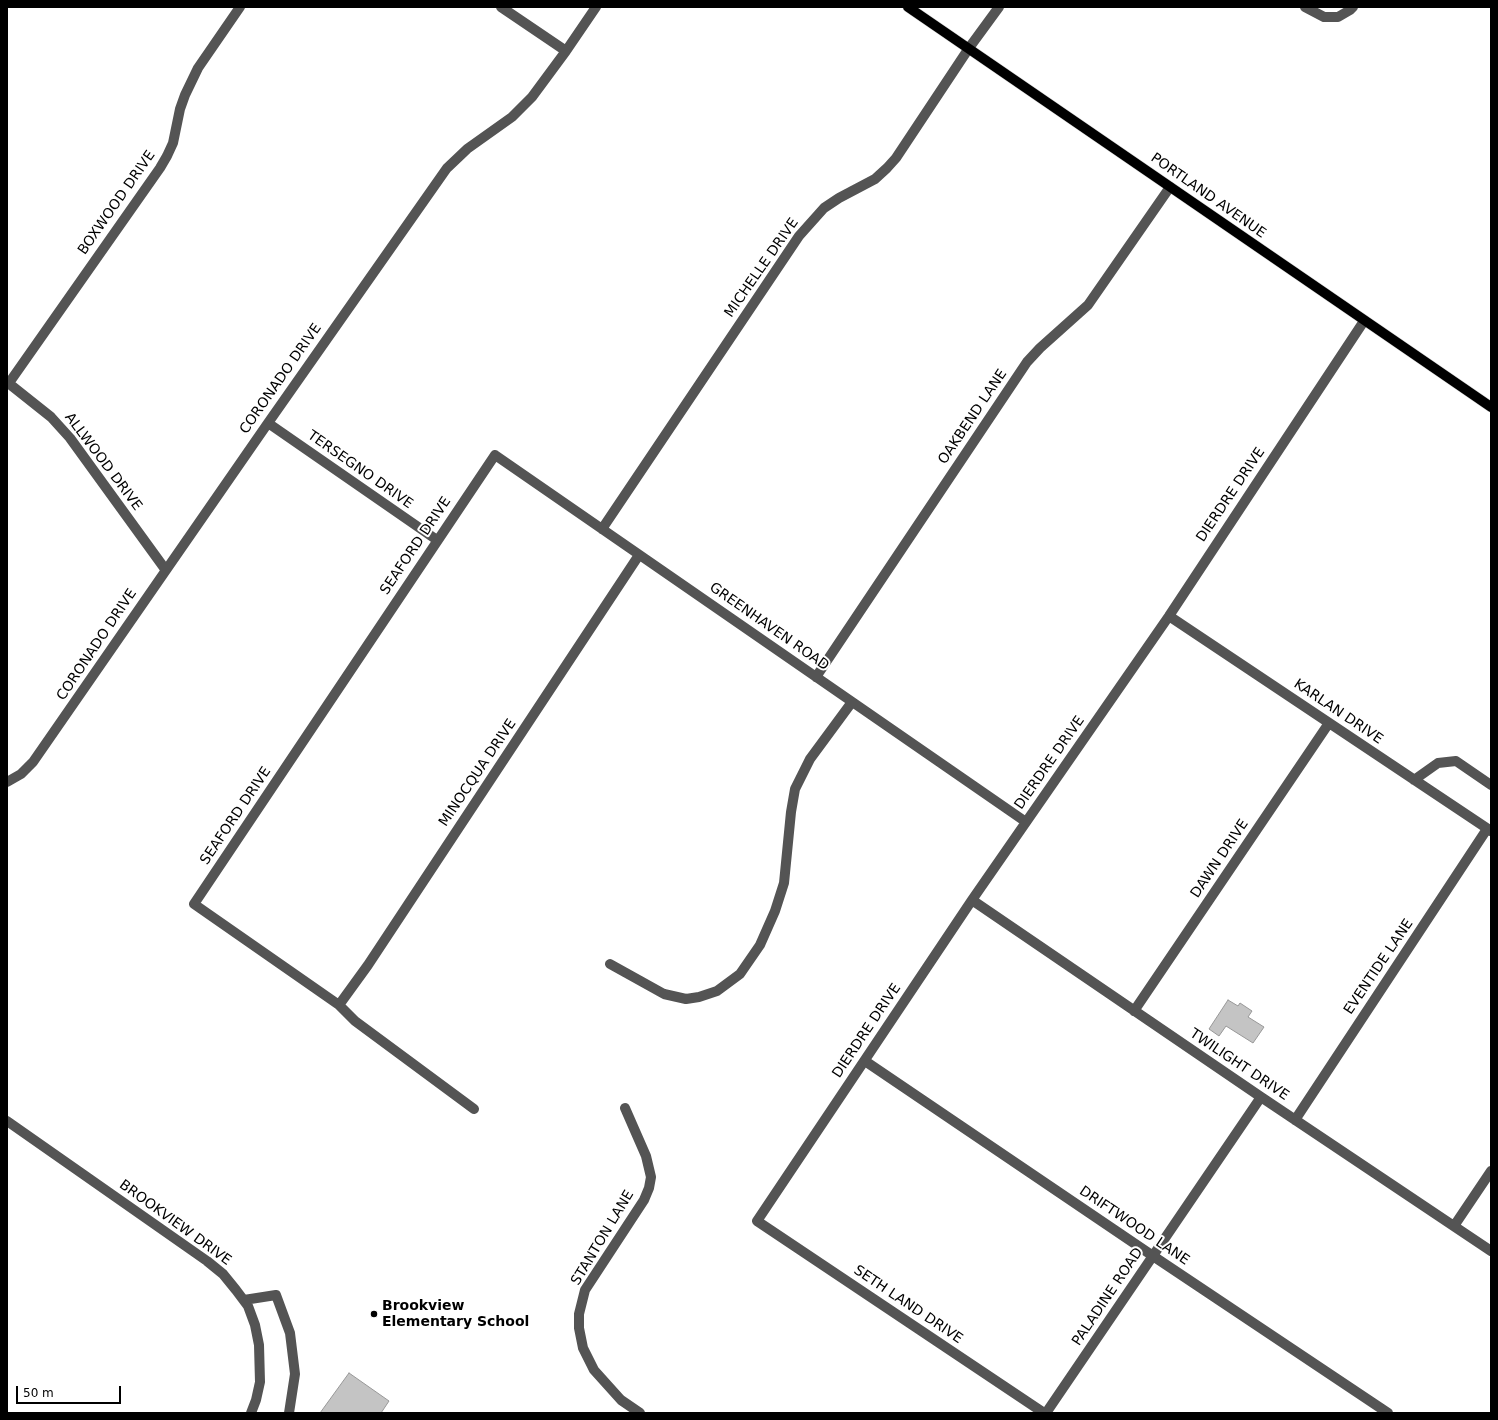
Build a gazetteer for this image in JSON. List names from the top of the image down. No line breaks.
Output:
{"streets":{"main road":["PORTLAND AVENUE"],"street":["BOXWOOD DRIVE","MICHELLE DRIVE","CORONADO DRIVE","OAKBEND LANE","ALLWOOD DRIVE","TERSEGNO DRIVE","DIERDRE DRIVE","SEAFORD DRIVE","GREENHAVEN ROAD","KARLAN DRIVE","MINOCQUA DRIVE","DAWN DRIVE","EVENTIDE LANE","TWILIGHT DRIVE","BROOKVIEW DRIVE","DRIFTWOOD LANE","STANTON LANE","PALADINE ROAD","SETH LAND DRIVE"]},"crossings":[["PORTLAND AVENUE","MICHELLE DRIVE"],["PORTLAND AVENUE","OAKBEND LANE"],["PORTLAND AVENUE","DIERDRE DRIVE"],["BOXWOOD DRIVE","ALLWOOD DRIVE"],["MICHELLE DRIVE","GREENHAVEN ROAD"],["CORONADO DRIVE","ALLWOOD DRIVE"],["CORONADO DRIVE","TERSEGNO DRIVE"],["OAKBEND LANE","GREENHAVEN ROAD"],["TERSEGNO DRIVE","SEAFORD DRIVE"],["DIERDRE DRIVE","GREENHAVEN ROAD"],["DIERDRE DRIVE","KARLAN DRIVE"],["DIERDRE DRIVE","TWILIGHT DRIVE"],["DIERDRE DRIVE","DRIFTWOOD LANE"],["DIERDRE DRIVE","SETH LAND DRIVE"],["SEAFORD DRIVE","GREENHAVEN ROAD"],["SEAFORD DRIVE","MINOCQUA DRIVE"],["GREENHAVEN ROAD","MINOCQUA DRIVE"],["KARLAN DRIVE","DAWN DRIVE"],["KARLAN DRIVE","EVENTIDE LANE"],["DAWN DRIVE","TWILIGHT DRIVE"],["EVENTIDE LANE","TWILIGHT DRIVE"],["TWILIGHT DRIVE","PALADINE ROAD"],["DRIFTWOOD LANE","PALADINE ROAD"],["PALADINE ROAD","SETH LAND DRIVE"]],"places":["Brookview Elementary School"],"scale_bar":"50 m"}
